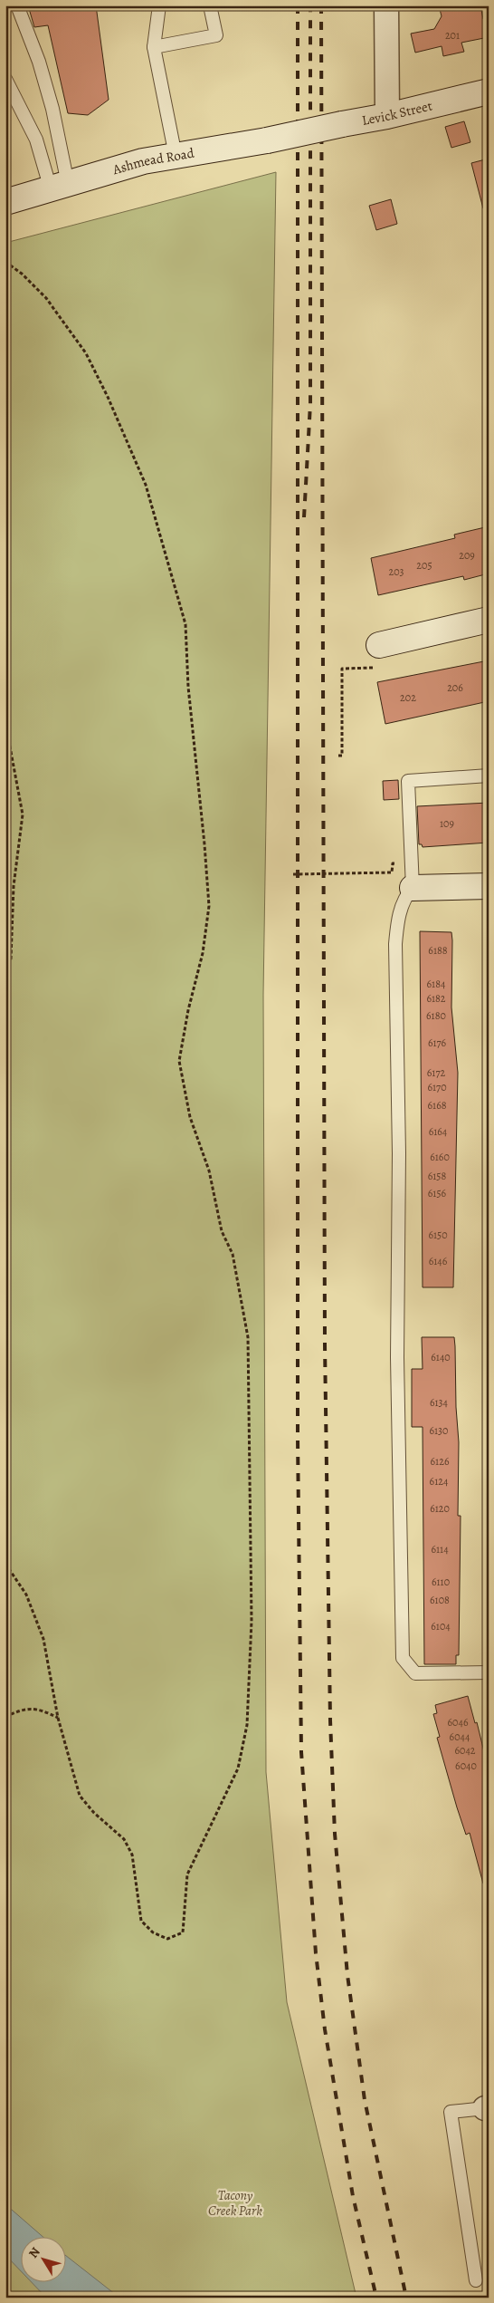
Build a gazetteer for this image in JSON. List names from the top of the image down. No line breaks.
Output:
{"streets":{"street":["Levick Street","Ashmead Road"]},"crossings":[["Levick Street","Ashmead Road"]],"parks":["Tacony Creek Park"],"house_numbers":["201","209","205","203","206","202","109","6188","6184","6182","6180","6176","6172","6170","6168","6164","6160","6158","6156","6150","6146","6140","6134","6130","6126","6124","6120","6114","6110","6108","6104","6046","6044","6042","6040"],"north":"top left"}
